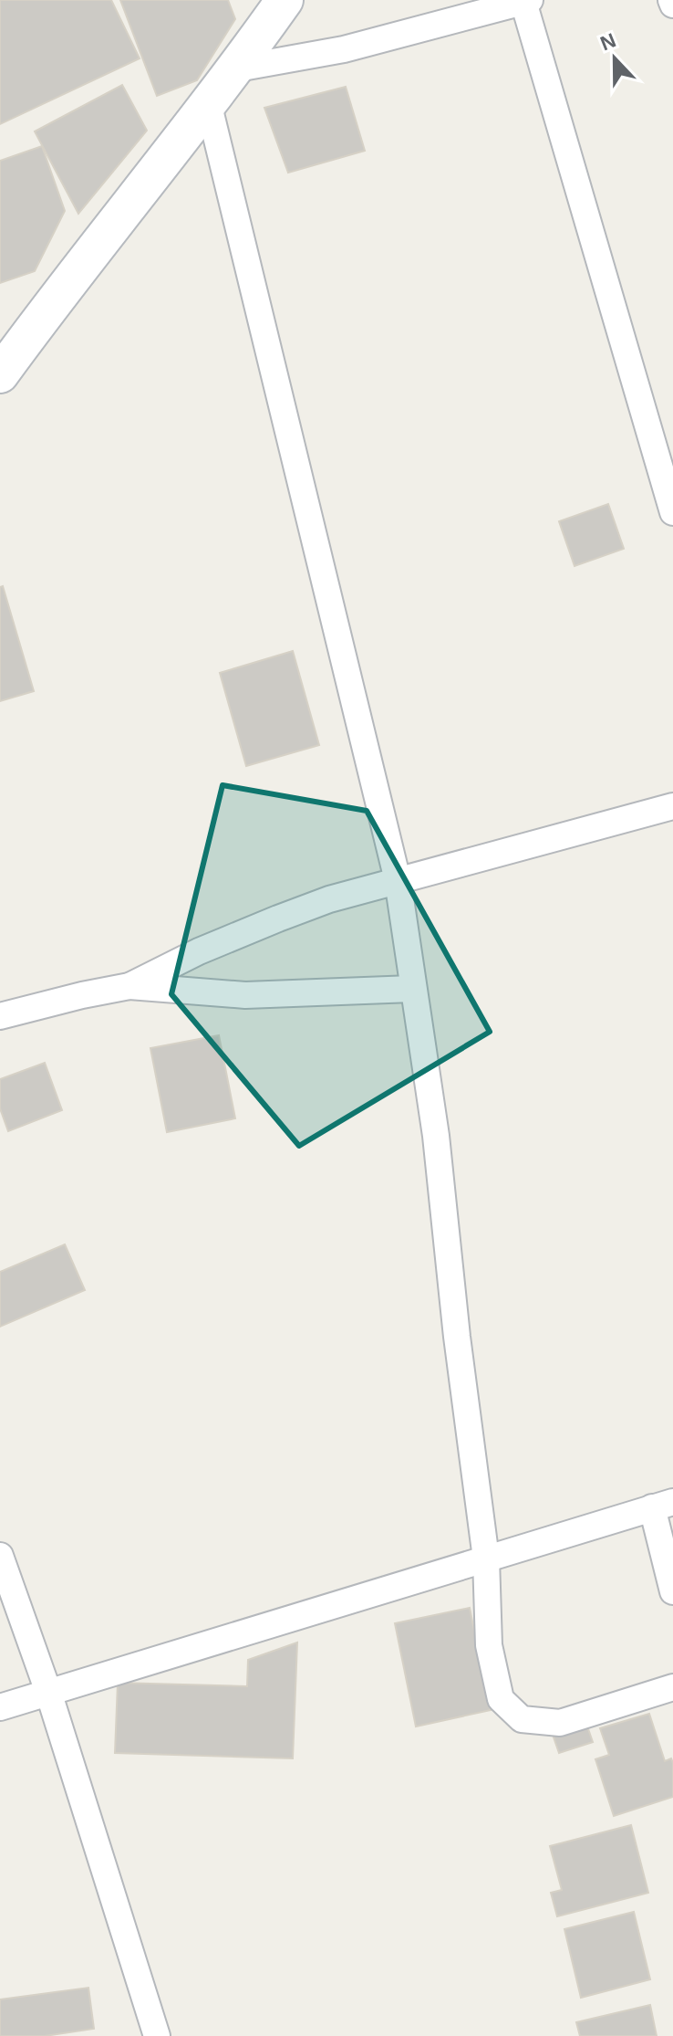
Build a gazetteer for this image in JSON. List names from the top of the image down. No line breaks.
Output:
{"north":"top"}
